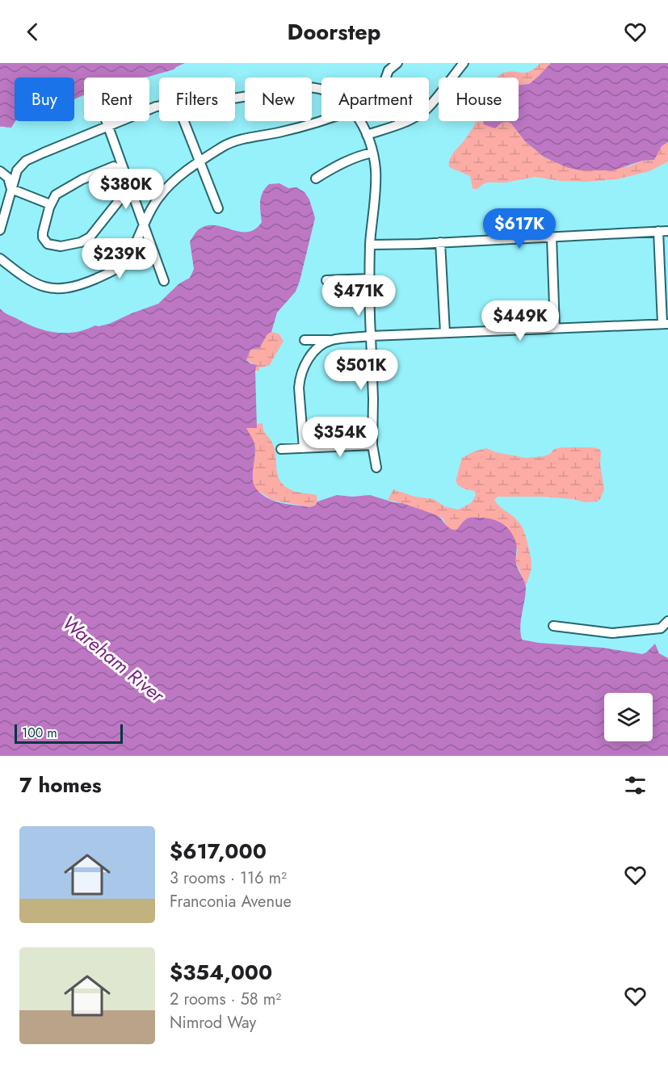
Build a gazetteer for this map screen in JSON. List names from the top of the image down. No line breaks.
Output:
{"water":["Wareham River"],"scale_bar":"100 m","page":{"header":"Doorstep","chip":["Buy","Rent","Filters","New","Apartment","House"],"price":["$380K","$617K","$239K","$471K","$449K","$501K","$354K"],"scale":"100 m","heading":"7 homes","list":[{"name":"$617,000","note":"3 rooms · 116 m² · Franconia Avenue"},{"name":"$354,000","note":"2 rooms · 58 m² · Nimrod Way"}]}}
